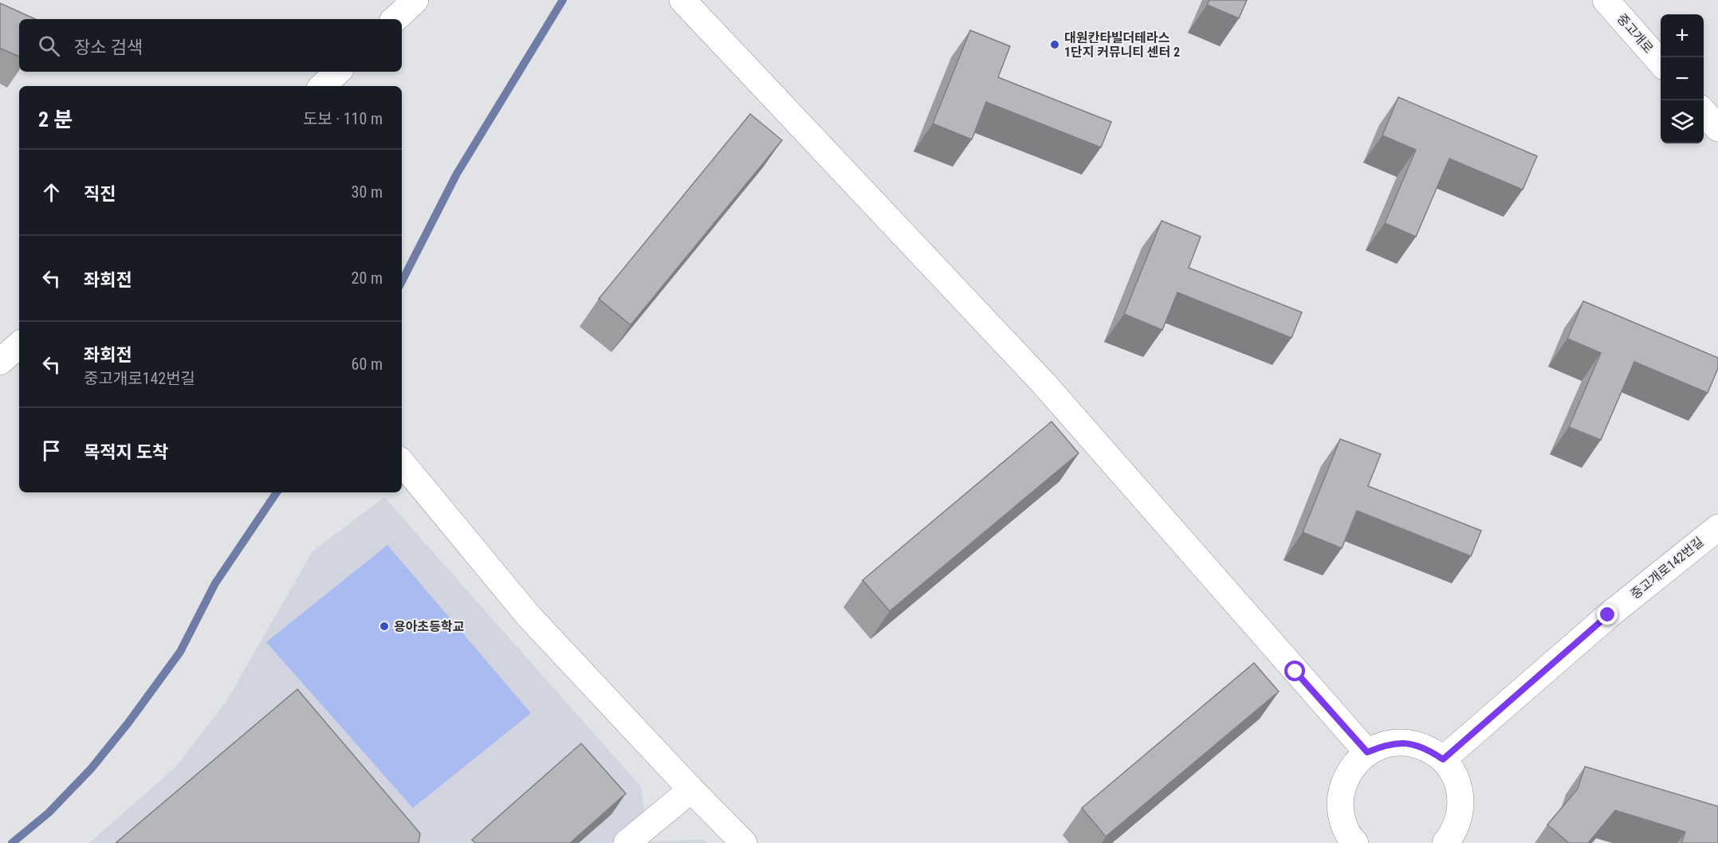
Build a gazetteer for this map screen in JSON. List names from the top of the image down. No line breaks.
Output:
{"streets":{"street":["중고개로","중고개로142번길"]},"places":["대원칸타빌더테라스 1단지 커뮤니티 센터 2","용아초등학교"],"page":{"map_buttons":["+","−"],"search":"장소 검색","heading":["2 분","도보 · 110 m"],"list":[["직진","30 m"],["좌회전","20 m"],["좌회전","중고개로142번길","60 m"],"목적지 도착"]}}
